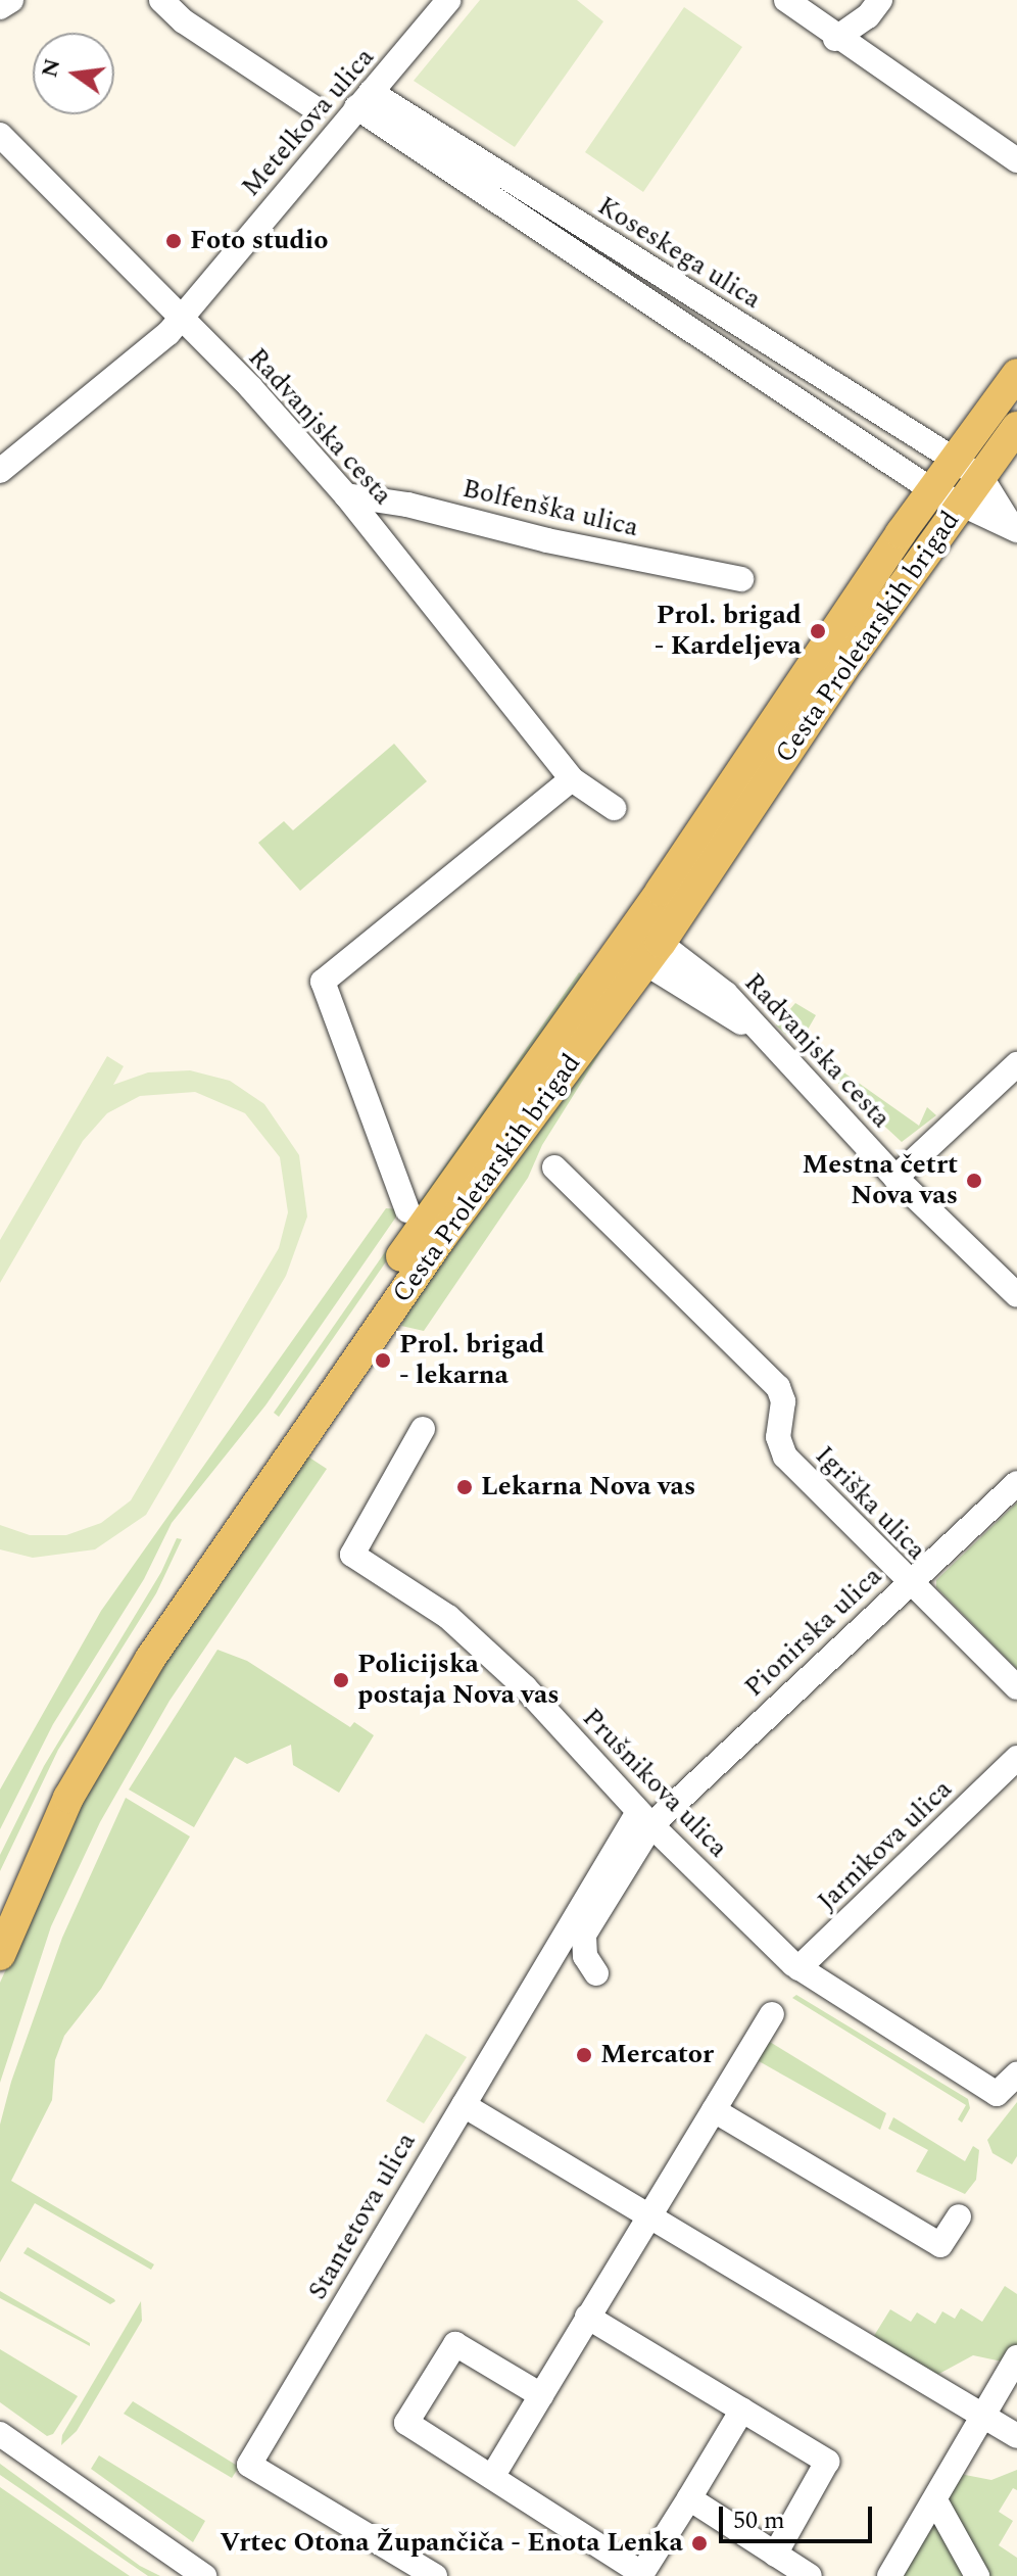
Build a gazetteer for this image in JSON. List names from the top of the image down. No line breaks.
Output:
{"streets":{"main road":["Cesta Proletarskih brigad"],"street":["Metelkova ulica","Koseskega ulica","Radvanjska cesta","Bolfenška ulica","Igriška ulica","Pionirska ulica","Prušnikova ulica","Jarnikova ulica","Stantetova ulica"]},"crossings":[["Metelkova ulica","Koseskega ulica"],["Metelkova ulica","Radvanjska cesta"],["Koseskega ulica","Cesta Proletarskih brigad"],["Radvanjska cesta","Bolfenška ulica"],["Radvanjska cesta","Cesta Proletarskih brigad"],["Igriška ulica","Pionirska ulica"],["Pionirska ulica","Prušnikova ulica"],["Pionirska ulica","Stantetova ulica"],["Prušnikova ulica","Jarnikova ulica"],["Prušnikova ulica","Stantetova ulica"]],"places":["Foto studio","Prol. brigad - Kardeljeva","Mestna četrt Nova vas","Prol. brigad - lekarna","Lekarna Nova vas","Policijska postaja Nova vas","Mercator","Vrtec Otona Župančiča - Enota Lenka"],"scale_bar":"50 m","north":"left"}
